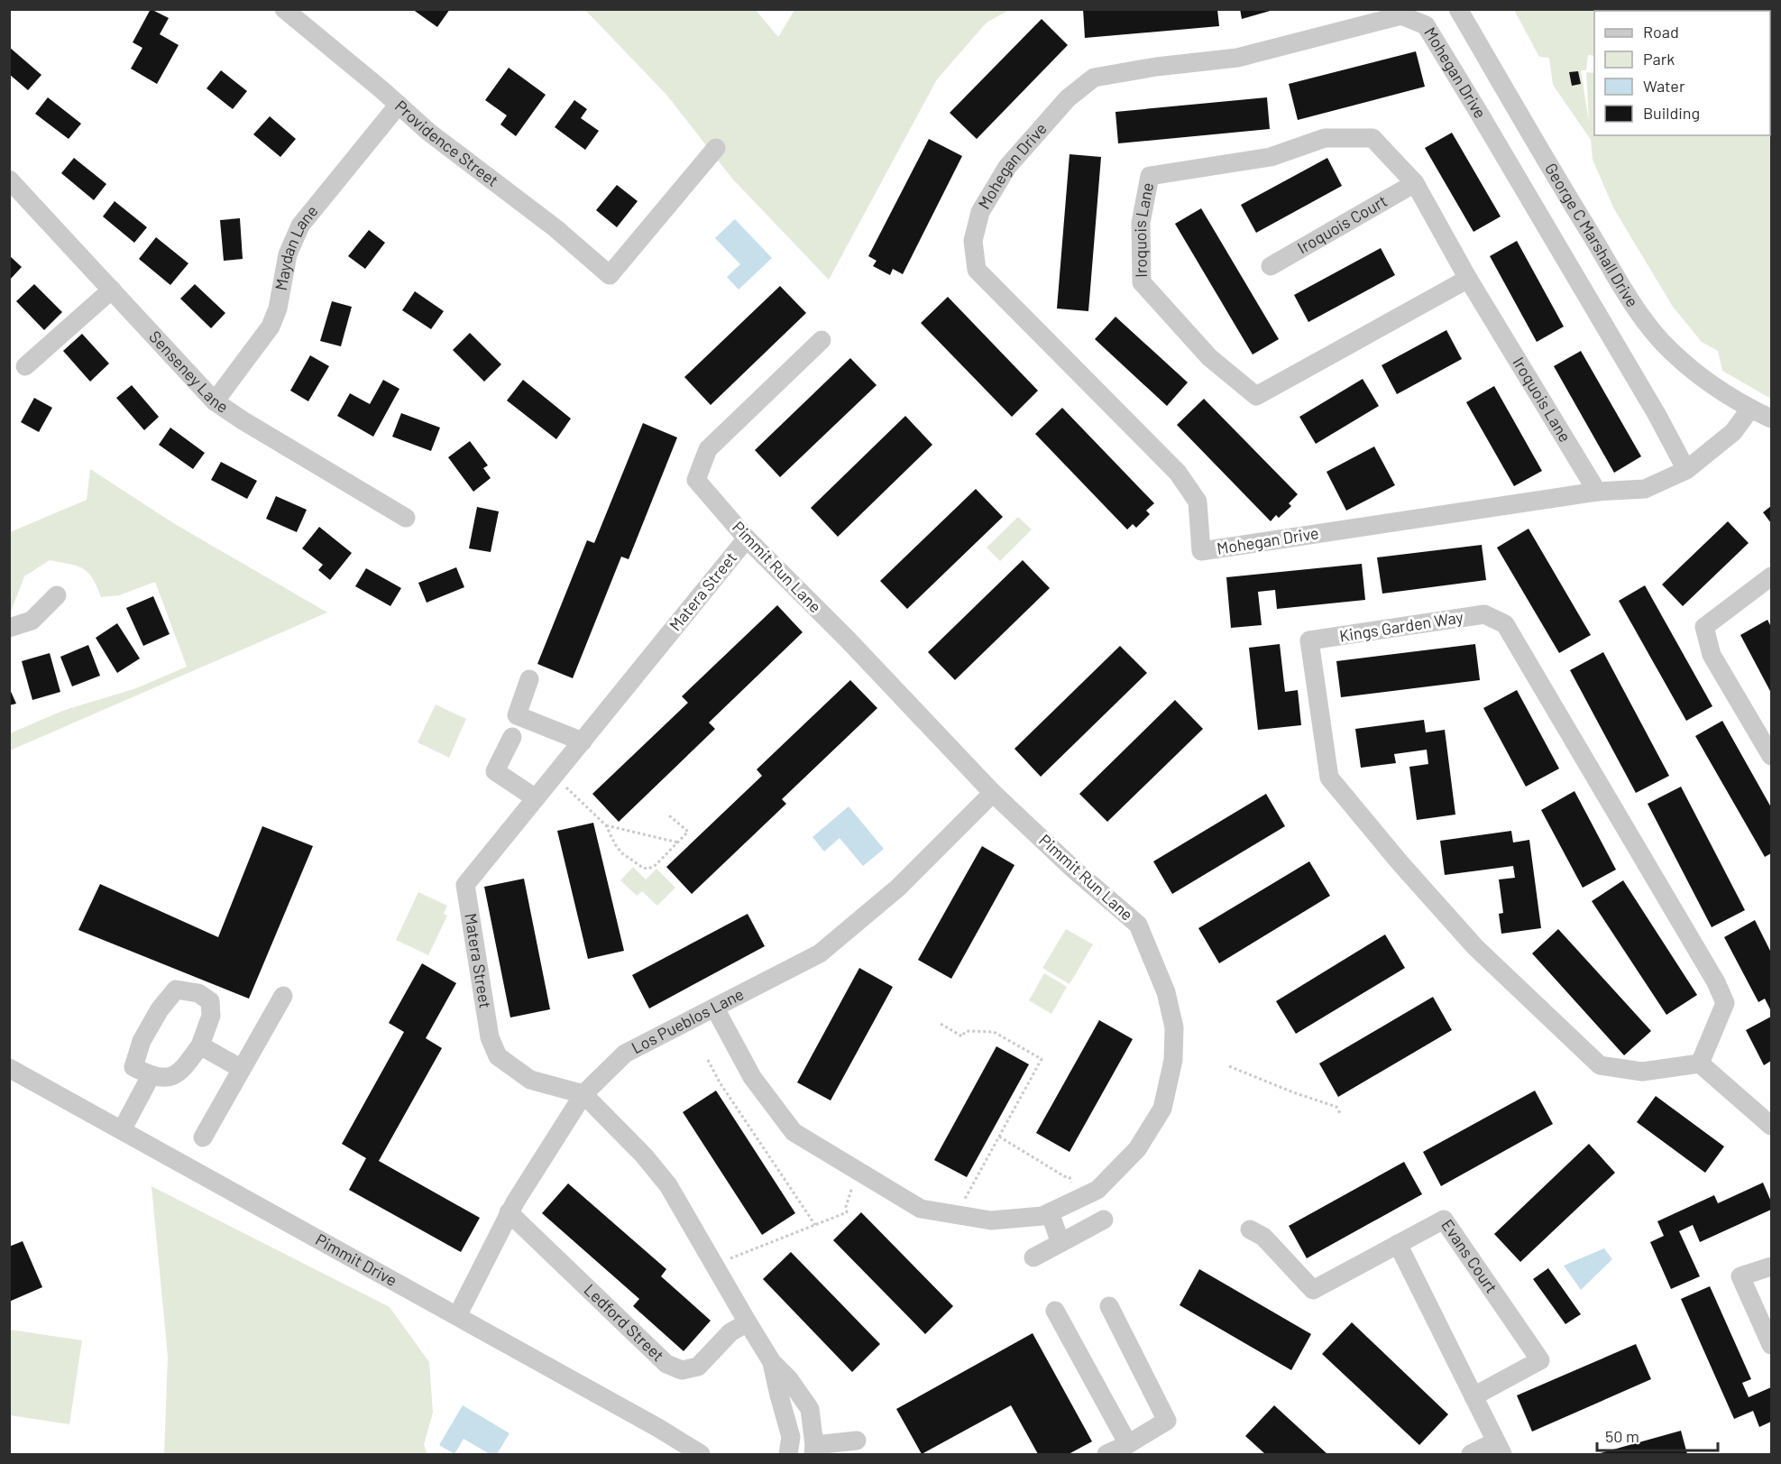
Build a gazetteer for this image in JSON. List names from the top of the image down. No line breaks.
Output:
{"streets":{"street":["Mohegan Drive","Providence Street","Iroquois Court","Iroquois Lane","George C Marshall Drive","Maydan Lane","Senseney Lane","Pimmit Run Lane","Matera Street","Kings Garden Way","Los Pueblos Lane","Pimmit Drive","Evans Court","Ledford Street"]},"crossings":[["Mohegan Drive","Iroquois Lane"],["Mohegan Drive","George C Marshall Drive"],["Providence Street","Maydan Lane"],["Iroquois Court","Iroquois Lane"],["Maydan Lane","Senseney Lane"],["Pimmit Run Lane","Matera Street"],["Pimmit Run Lane","Los Pueblos Lane"],["Matera Street","Los Pueblos Lane"],["Los Pueblos Lane","Pimmit Drive"],["Los Pueblos Lane","Ledford Street"]],"legend":["Road","Park","Water","Building"],"scale_bar":"50 m"}
